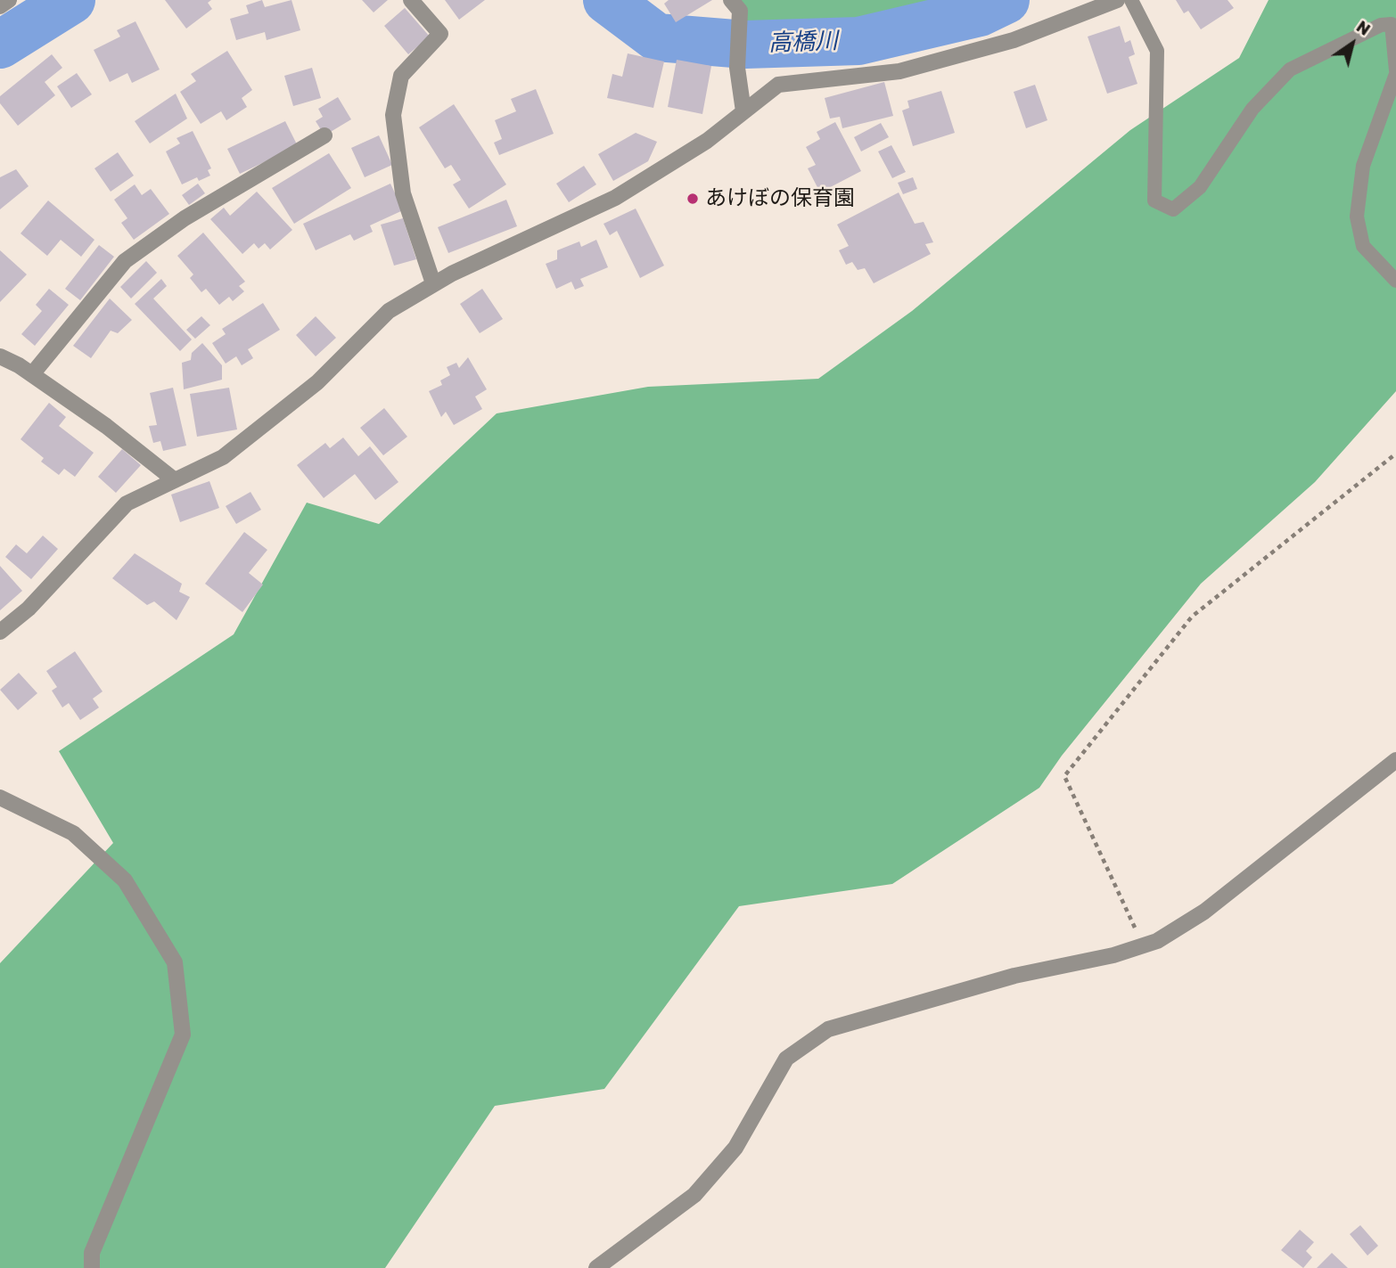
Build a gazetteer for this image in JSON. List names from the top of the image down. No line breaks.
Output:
{"water":["高橋川"],"places":["あけぼの保育園"],"north":"top right"}
